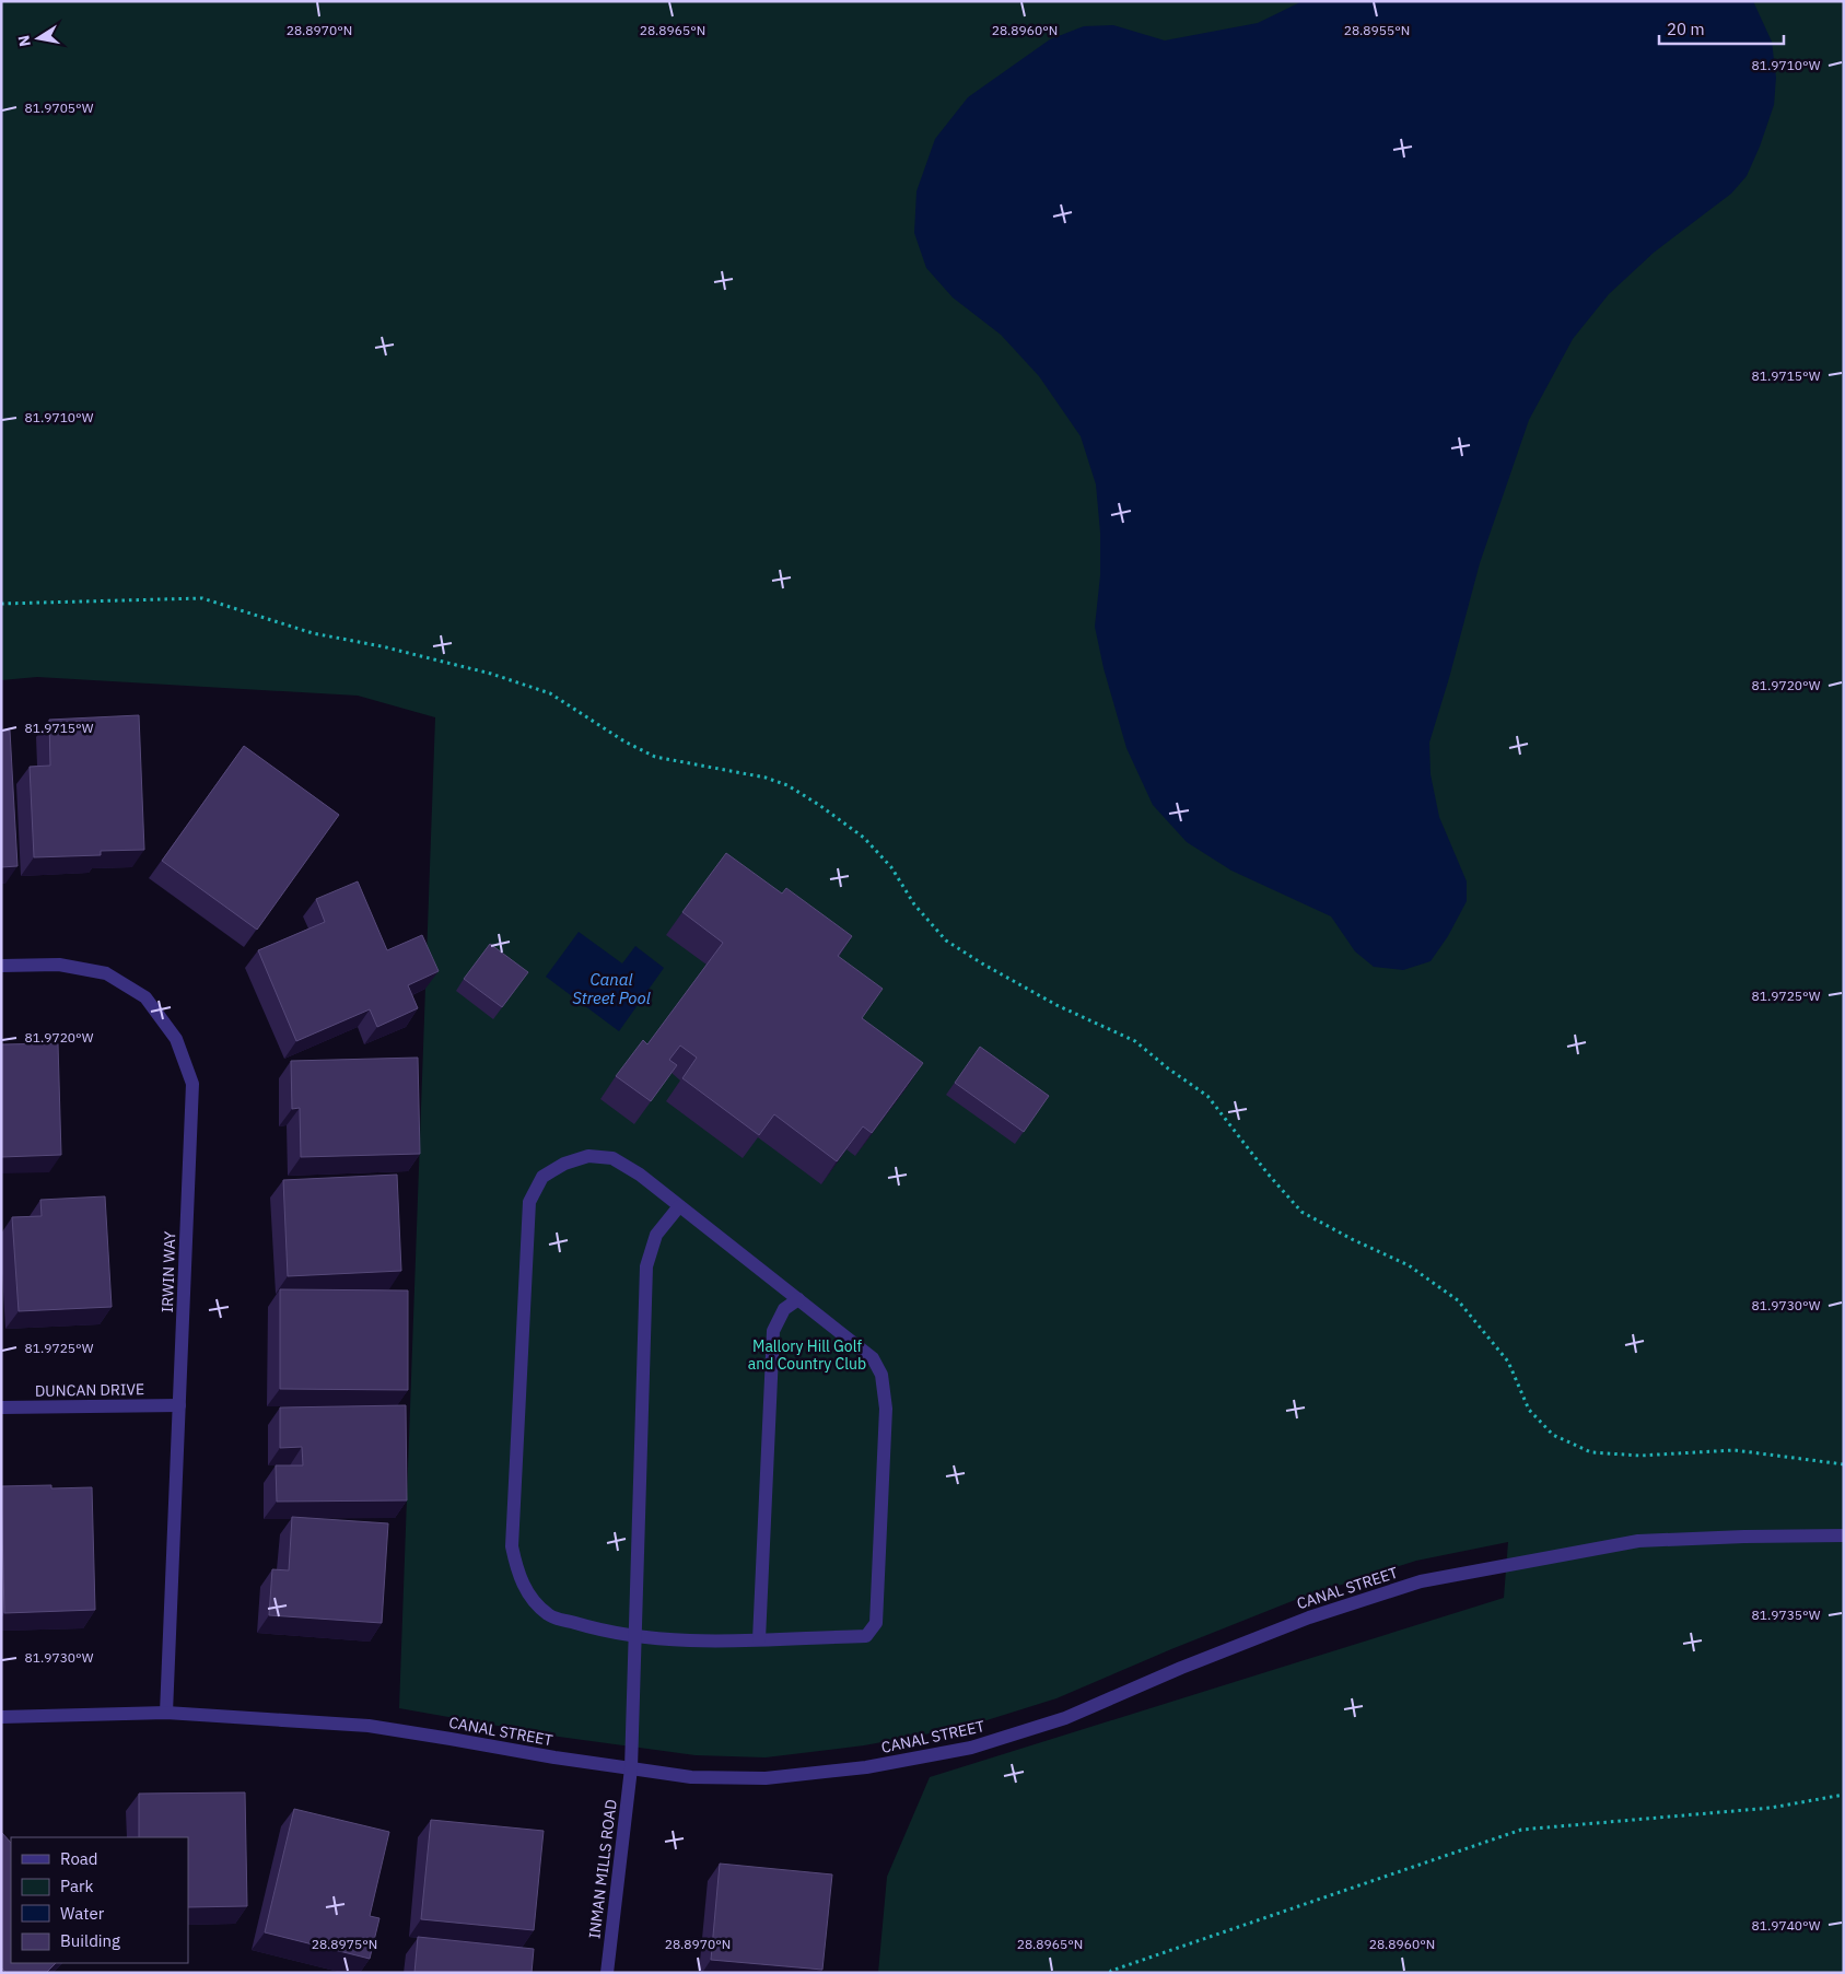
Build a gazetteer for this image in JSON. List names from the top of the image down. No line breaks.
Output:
{"streets":{"street":["IRWIN WAY","DUNCAN DRIVE","CANAL STREET","INMAN MILLS ROAD"]},"crossings":[["IRWIN WAY","DUNCAN DRIVE"],["IRWIN WAY","CANAL STREET"],["CANAL STREET","INMAN MILLS ROAD"]],"water":["Canal Street Pool"],"parks":["Mallory Hill Golf and Country Club"],"legend":["Road","Park","Water","Building"],"scale_bar":"20 m","north":"left","coordinates":["28.8970°N","28.8965°N","28.8960°N","28.8955°N","81.9710°W","81.9705°W","81.9715°W","81.9720°W","81.9725°W","81.9730°W","81.9735°W","81.9740°W","28.8975°N"]}
